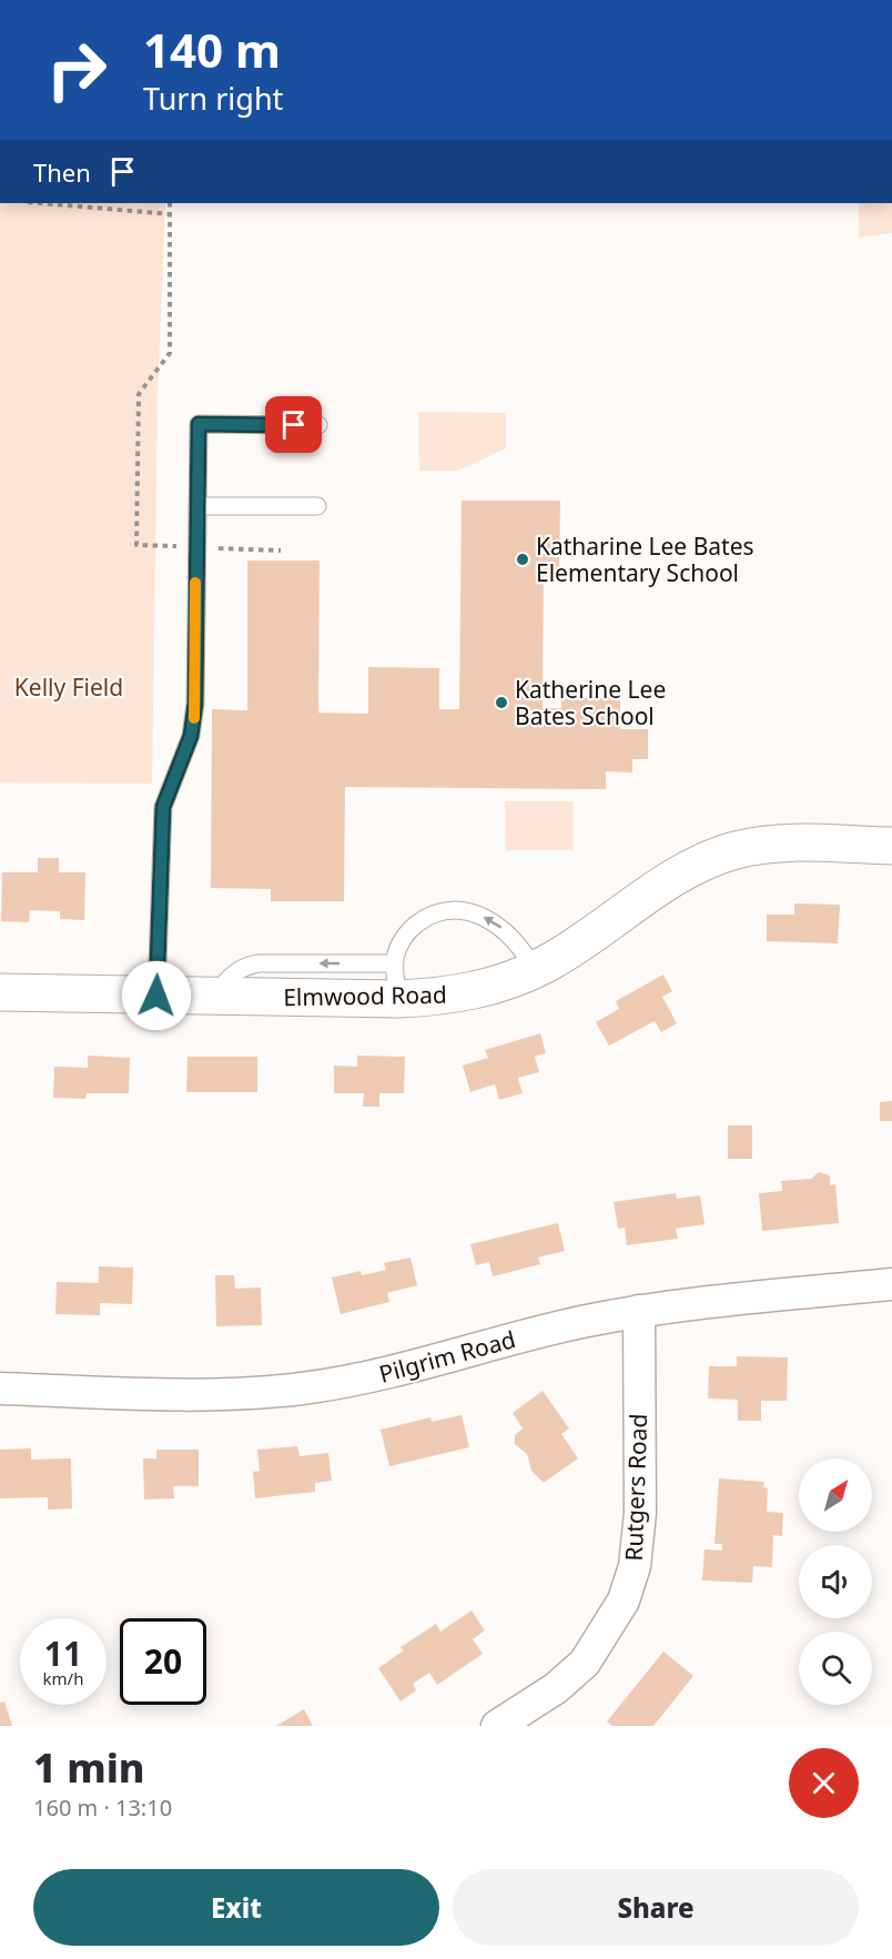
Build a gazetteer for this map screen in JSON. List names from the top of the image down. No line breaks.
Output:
{"streets":{"street":["Elmwood Road","Pilgrim Road","Rutgers Road"]},"crossings":[["Pilgrim Road","Rutgers Road"]],"parks":["Kelly Field"],"places":["Katharine Lee Bates Elementary School","Katherine Lee Bates School"],"north":"top right","page":{"turn":["140 m","Turn right"],"then":"Then","speed":"11 km/h","limit":"20","heading":["1 min","160 m · 13:10"],"buttons":["Exit","Share"]}}
